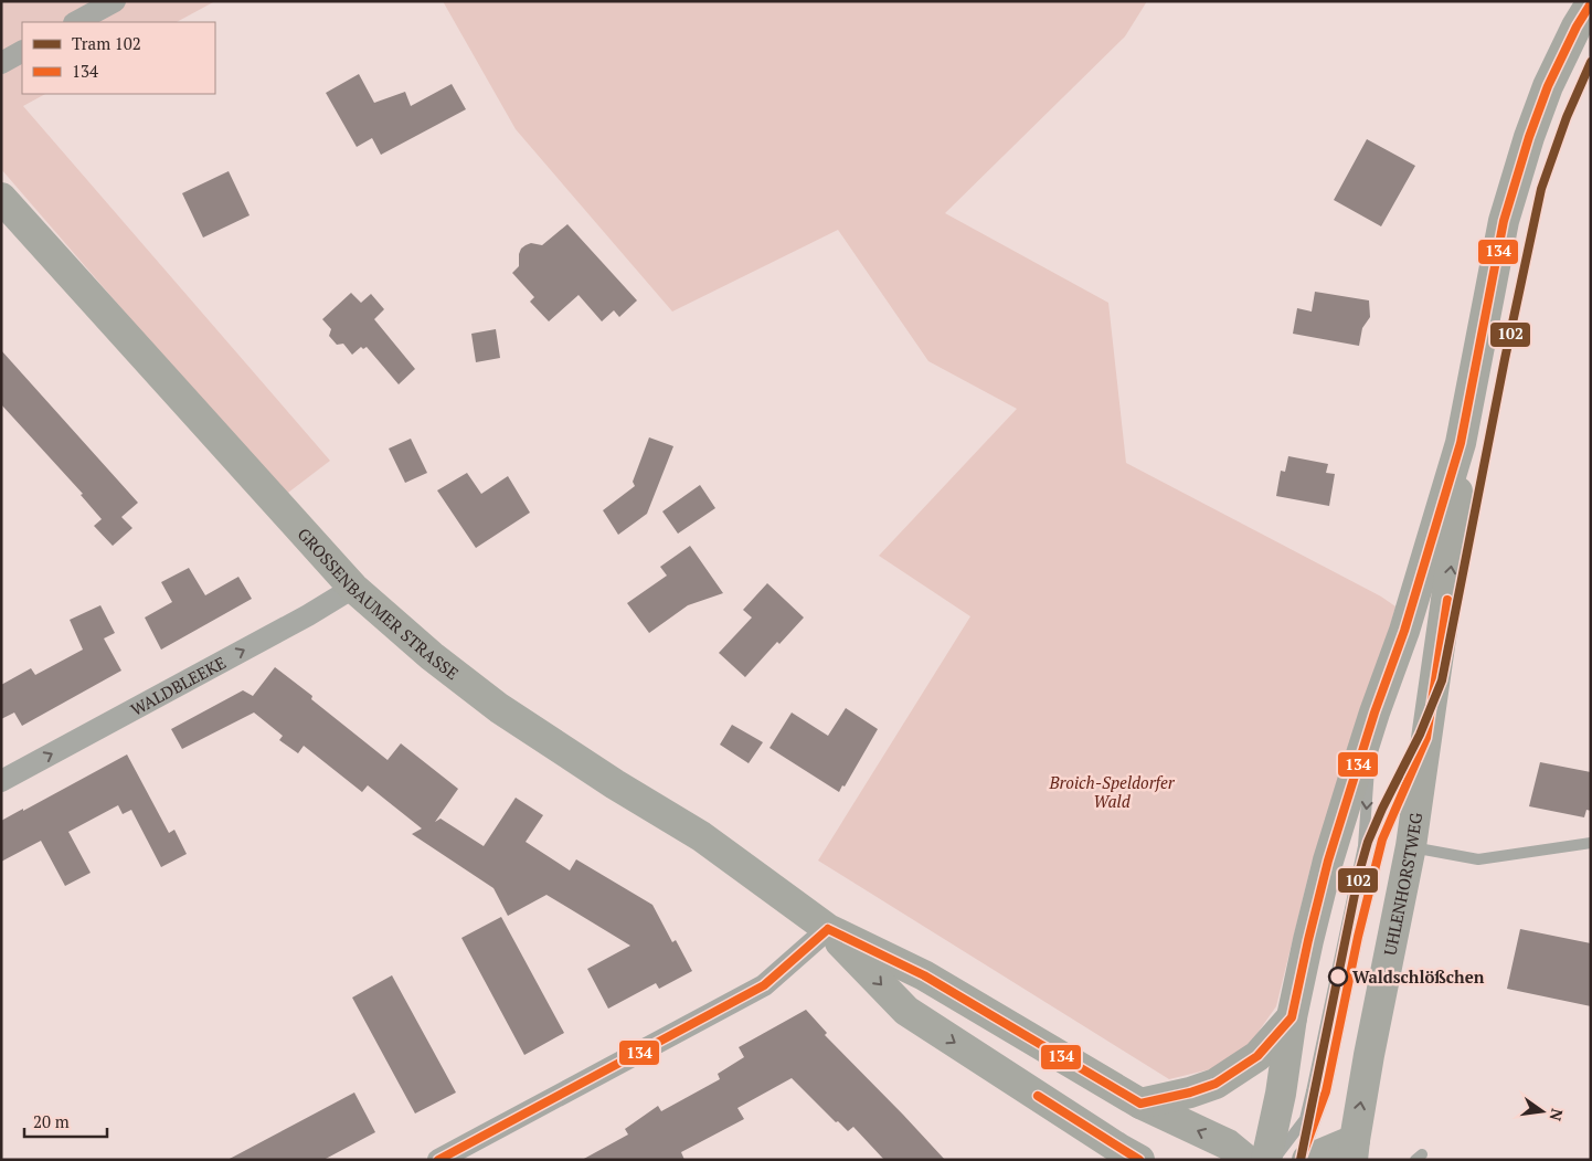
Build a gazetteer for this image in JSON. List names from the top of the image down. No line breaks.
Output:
{"streets":{"street":["GROSSENBAUMER STRASSE","WALDBLEEKE","UHLENHORSTWEG"]},"crossings":[["GROSSENBAUMER STRASSE","WALDBLEEKE"]],"one_way":["WALDBLEEKE"],"parks":["Broich-Speldorfer Wald"],"places":["Waldschlößchen"],"lines":["transit line 134","tram line 102"],"legend":["Tram 102","134"],"scale_bar":"20 m","north":"right"}
